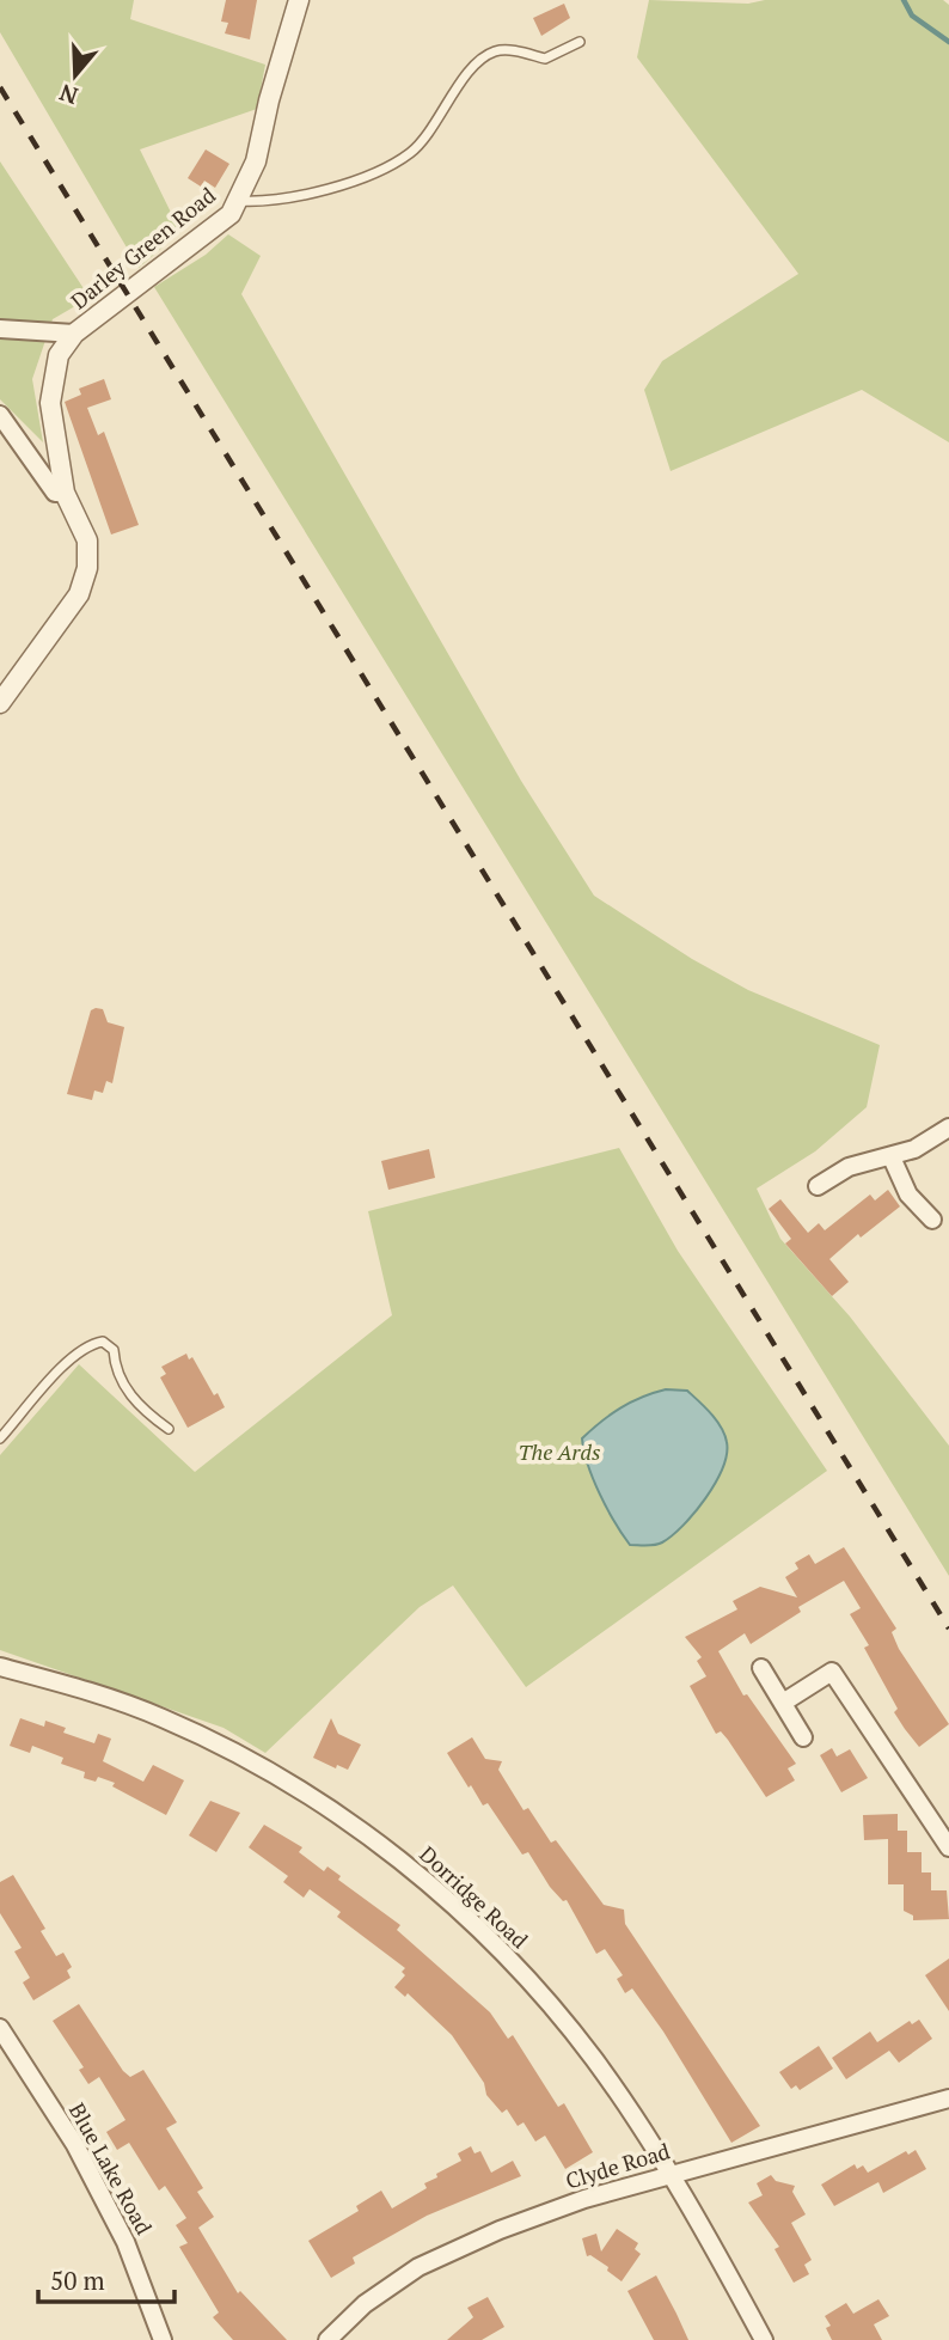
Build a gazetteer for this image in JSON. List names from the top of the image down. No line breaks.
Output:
{"streets":{"street":["Darley Green Road","Dorridge Road","Clyde Road","Blue Lake Road"]},"crossings":[["Dorridge Road","Clyde Road"]],"parks":["The Ards"],"scale_bar":"50 m","north":"bottom"}
